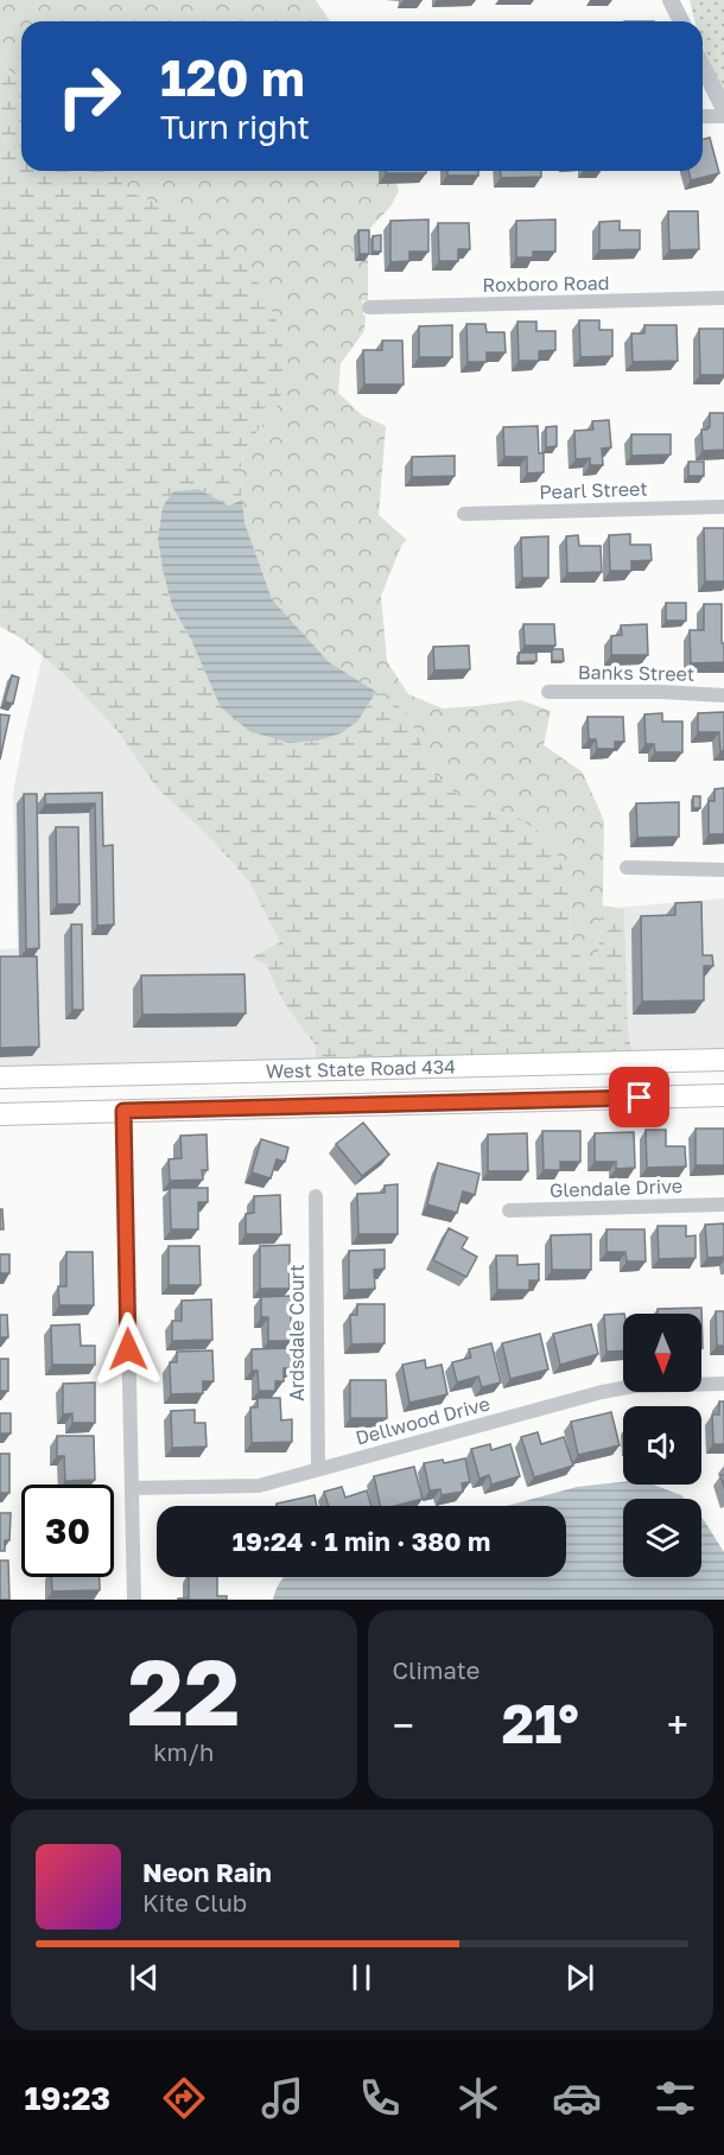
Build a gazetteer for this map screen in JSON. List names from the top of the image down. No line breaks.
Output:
{"streets":{"main road":["West State Road 434"],"street":["Roxboro Road","Pearl Street","Banks Street","Glendale Drive","Ardsdale Court","Dellwood Drive"]},"crossings":[["Ardsdale Court","Dellwood Drive"]],"north":"bottom","page":{"turn":["120 m","Turn right"],"limit":"30","trip":"19:24 · 1 min · 380 m","tile":[["22","km/h"],"Climate"],"heat":["−","21°","+"],"song":["Neon Rain","Kite Club"],"tabs":"19:23"}}
